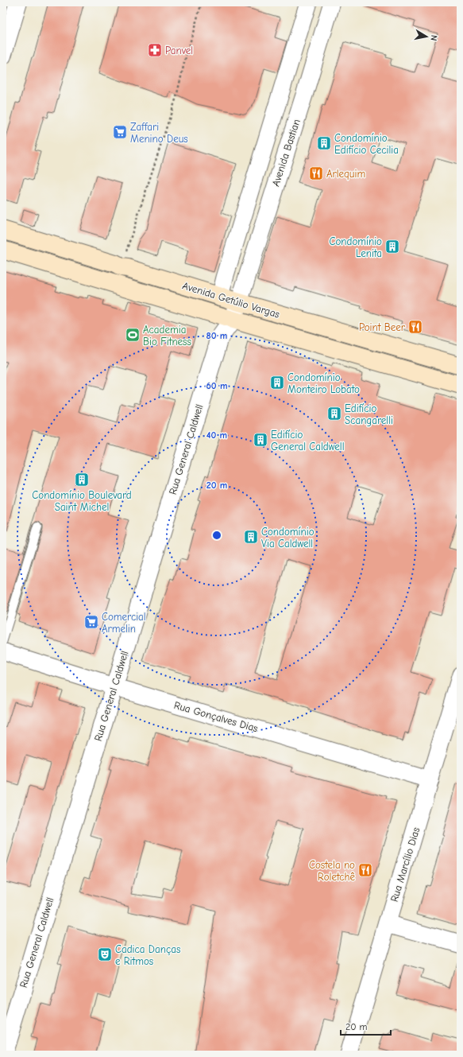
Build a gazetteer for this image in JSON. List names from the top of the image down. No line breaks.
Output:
{"streets":{"main road":["Avenida Getúlio Vargas"],"street":["Avenida Bastian","Rua General Caldwell","Rua Gonçalves Dias","Rua Marcílio Dias"]},"crossings":[["Avenida Bastian","Avenida Getúlio Vargas"],["Avenida Bastian","Rua General Caldwell"],["Avenida Getúlio Vargas","Rua General Caldwell"],["Rua General Caldwell","Rua Gonçalves Dias"],["Rua Gonçalves Dias","Rua Marcílio Dias"]],"places":{"pharmacy":["Panvel"],"supermarket":["Zaffari Menino Deus","Comercial Armelin"],"building":["Condomínio Edifício Cecilia","Condomínio Lenita","Condomínio Monteiro Lobato","Edifício Scangarelli","Edifício General Caldwell","Condomínio Boulevard Saint Michel","Condomínio Via Caldwell"],"restaurant":["Arlequim","Point Beer","Costela no Roletchê"],"sports":["Academia Bio Fitness"],"theatre":["Cadica Danças e Ritmos"]},"scale_bar":"20 m","north":"right","rings":["80 m","60 m","40 m","20 m"]}
